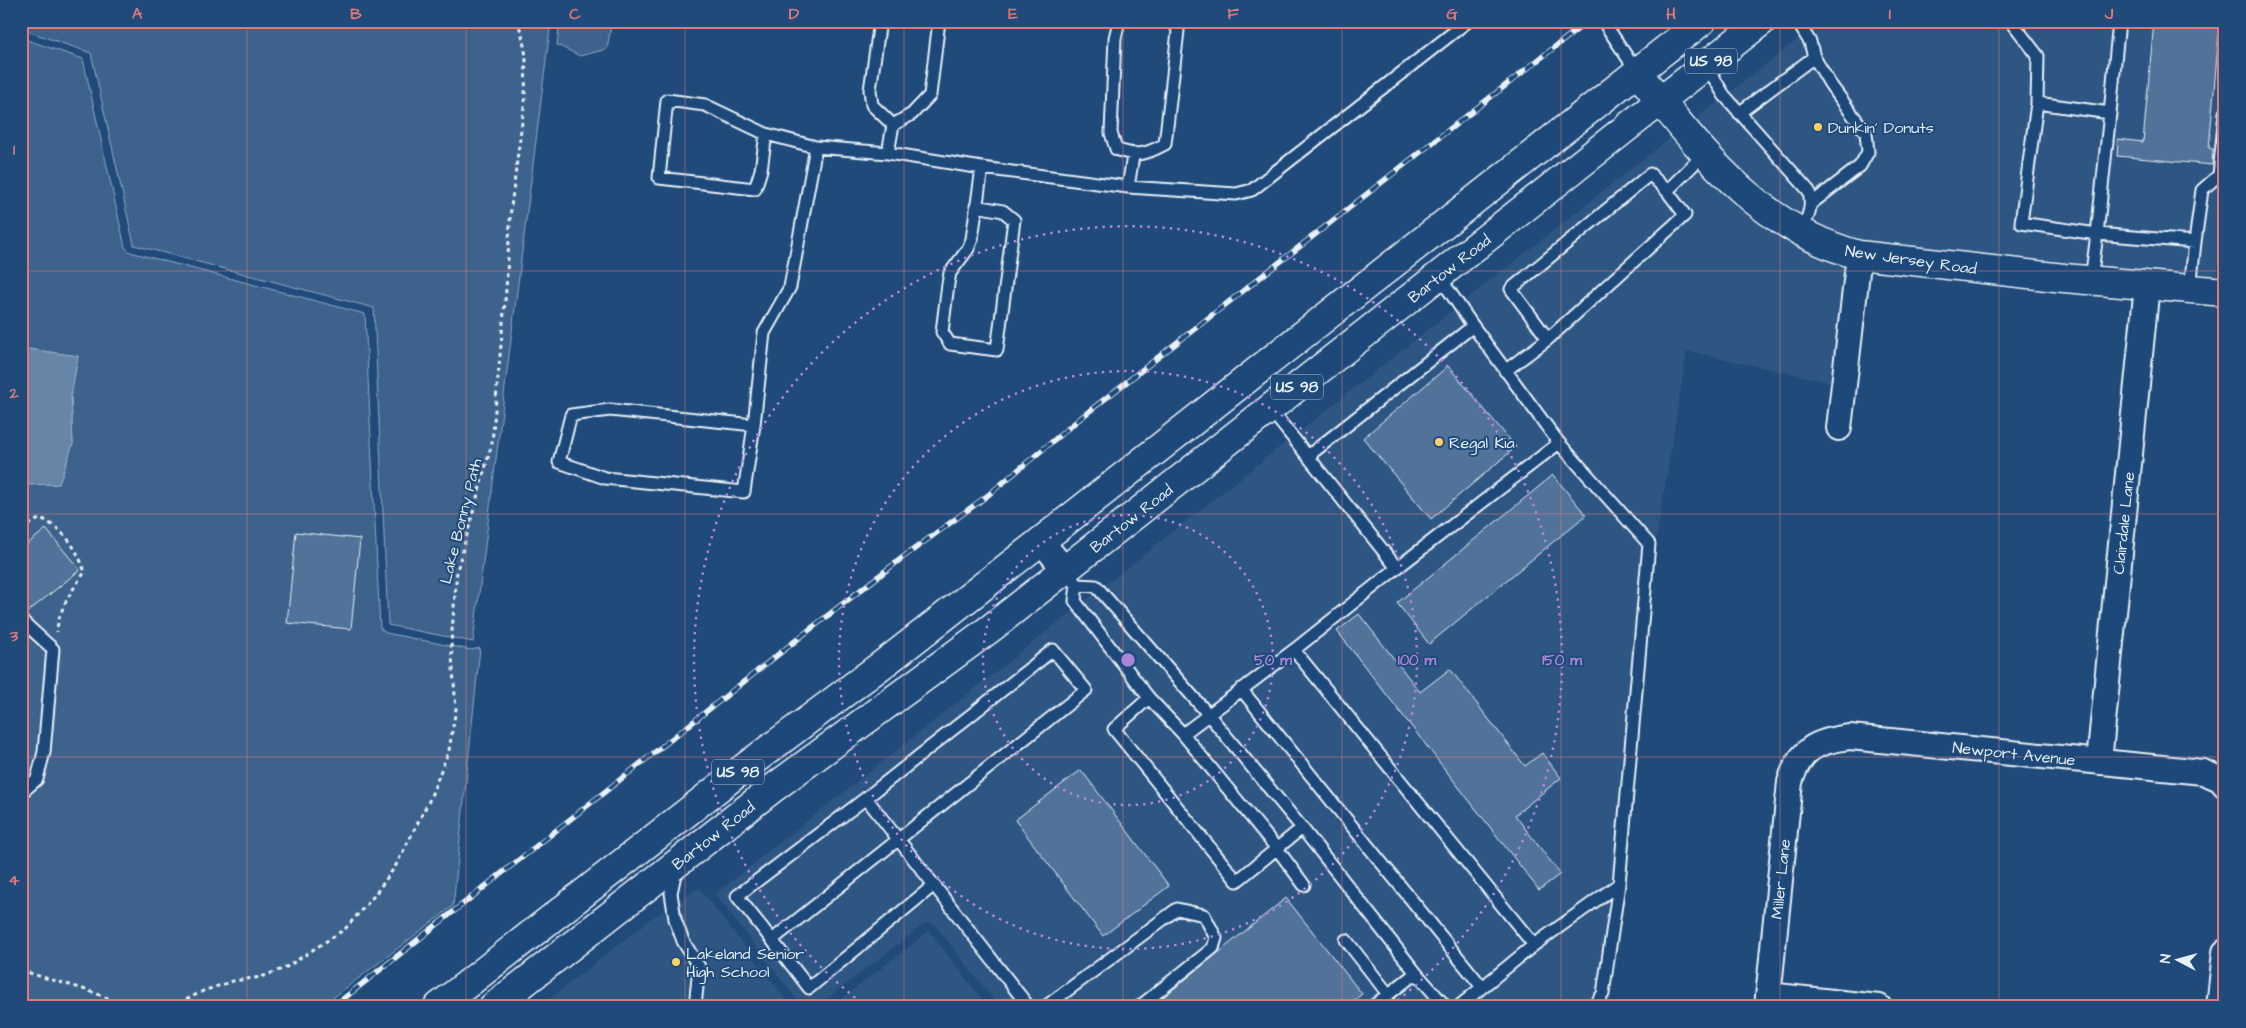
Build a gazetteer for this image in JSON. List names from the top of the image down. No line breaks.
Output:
{"streets":{"main road":["US 98","New Jersey Road","Bartow Road"],"street":["Clairdale Lane","Newport Avenue","Miller Lane"],"path":["Lake Bonny Path"]},"crossings":[["New Jersey Road","Bartow Road"],["New Jersey Road","Clairdale Lane"],["Clairdale Lane","Newport Avenue"],["Newport Avenue","Miller Lane"]],"places":["Dunkin' Donuts","Regal Kia","Lakeland Senior High School"],"north":"left","grid":{"columns":["A","B","C","D","E","F","G","H","I","J"],"rows":["1","2","3","4"]},"rings":["50 m","100 m","150 m"]}
